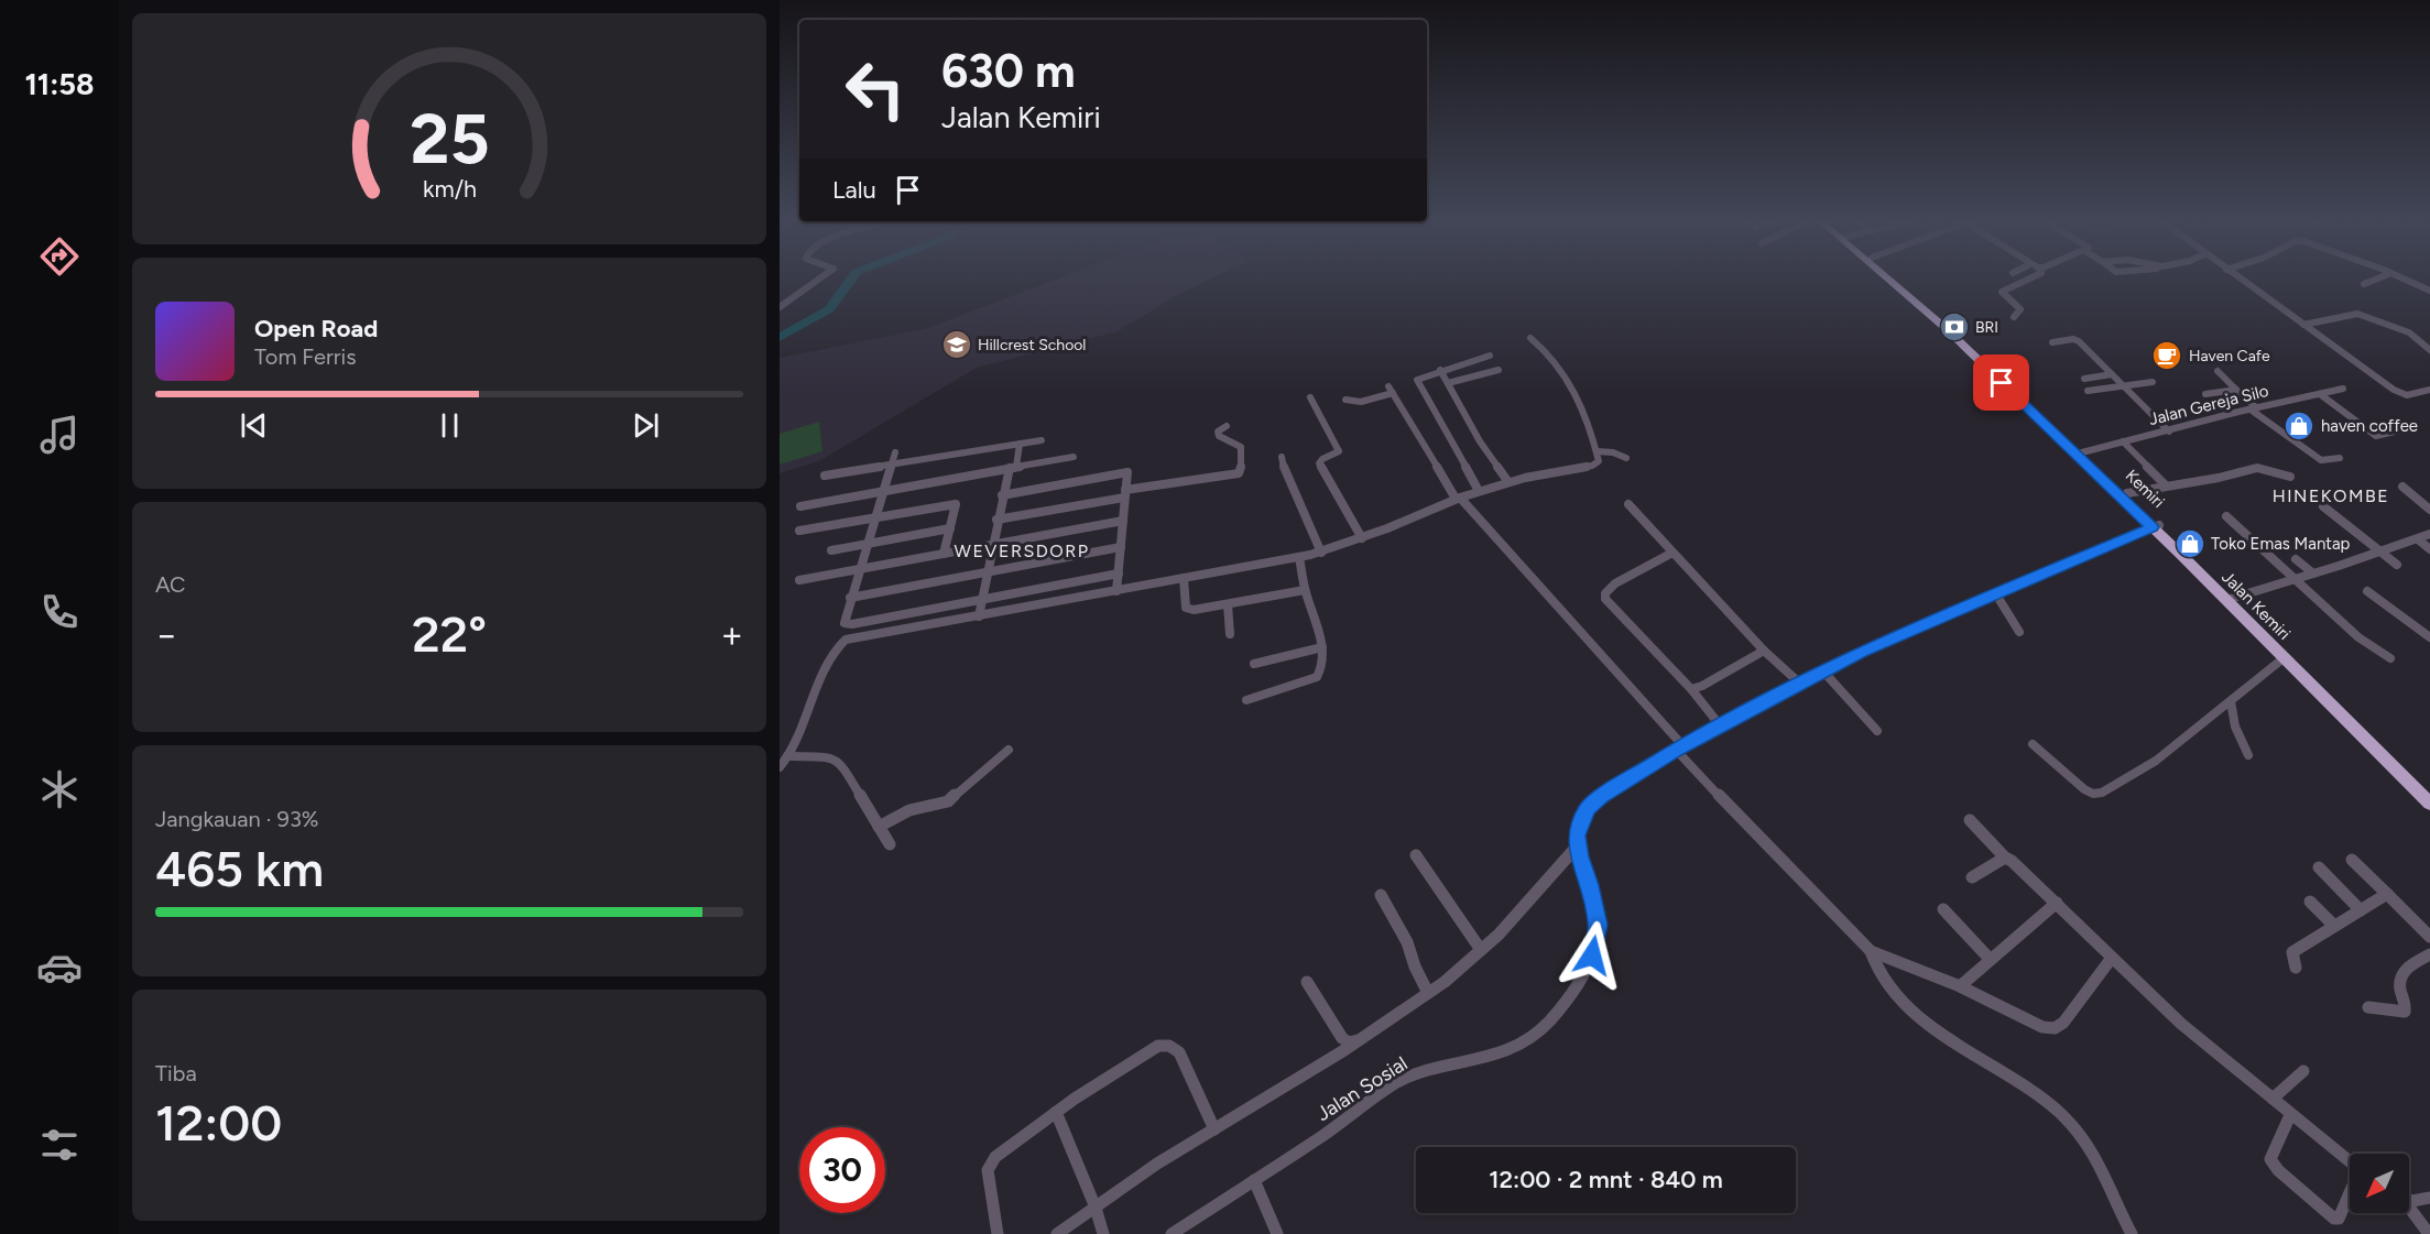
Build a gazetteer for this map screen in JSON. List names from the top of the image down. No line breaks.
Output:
{"streets":{"highway":["Kemiri","Jalan Kemiri"],"street":["Jalan Gereja Silo","Jalan Sosial"]},"crossings":[["Jalan Gereja Silo","Kemiri"],["Kemiri","Jalan Kemiri"],["Kemiri","Jalan Sosial"]],"districts":["HINEKOMBE","WEVERSDORP"],"places":{"bank":["BRI"],"school or university":["Hillcrest School"],"cafe":["Haven Cafe"],"shop":["haven coffee","Toko Emas Mantap"]},"north":"bottom left","page":{"tabs":"11:58","turn":["630 m","Jalan Kemiri"],"then":"Lalu","song":["Open Road","Tom Ferris"],"tile":["AC",["Jangkauan · 93%","465 km"],["Tiba","12:00"]],"heat":["−","22°","+"],"limit":"30","trip":"12:00 · 2 mnt · 840 m","gauge":["25","km/h"]}}
